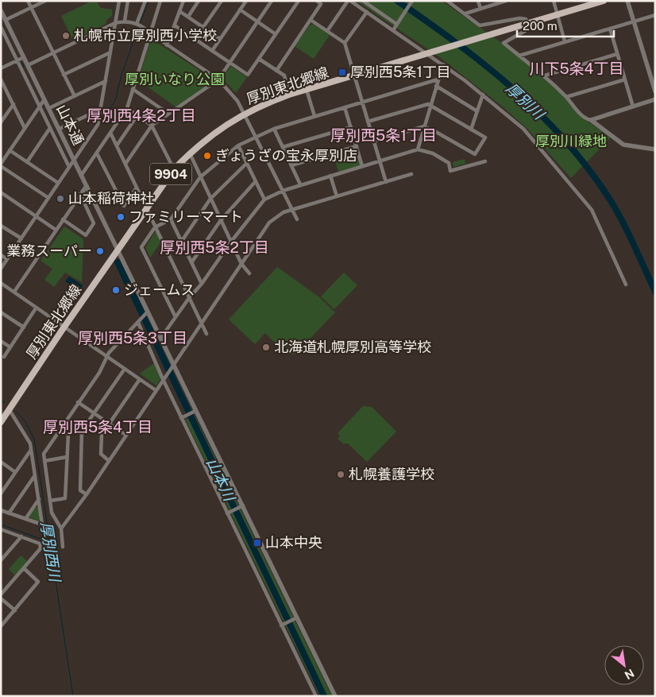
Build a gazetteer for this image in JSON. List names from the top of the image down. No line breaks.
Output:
{"streets":{"main road":["厚別東北郷線","9904"],"street":["山本通"]},"crossings":[["厚別東北郷線","山本通"]],"districts":["川下5条4丁目","厚別西4条2丁目","厚別西5条1丁目","厚別西5条2丁目","厚別西5条3丁目","厚別西5条4丁目"],"water":["厚別川","山本川","厚別西川"],"parks":["厚別いなり公園","厚別川緑地"],"places":{"other":["札幌市立厚別西小学校","ぎょうざの宝永厚別店","山本稲荷神社","ファミリーマート","業務スーパー","ジェームス","北海道札幌厚別高等学校","札幌養護学校"],"transit":["厚別西5条1丁目","山本中央"]},"scale_bar":"200 m","north":"bottom right"}
